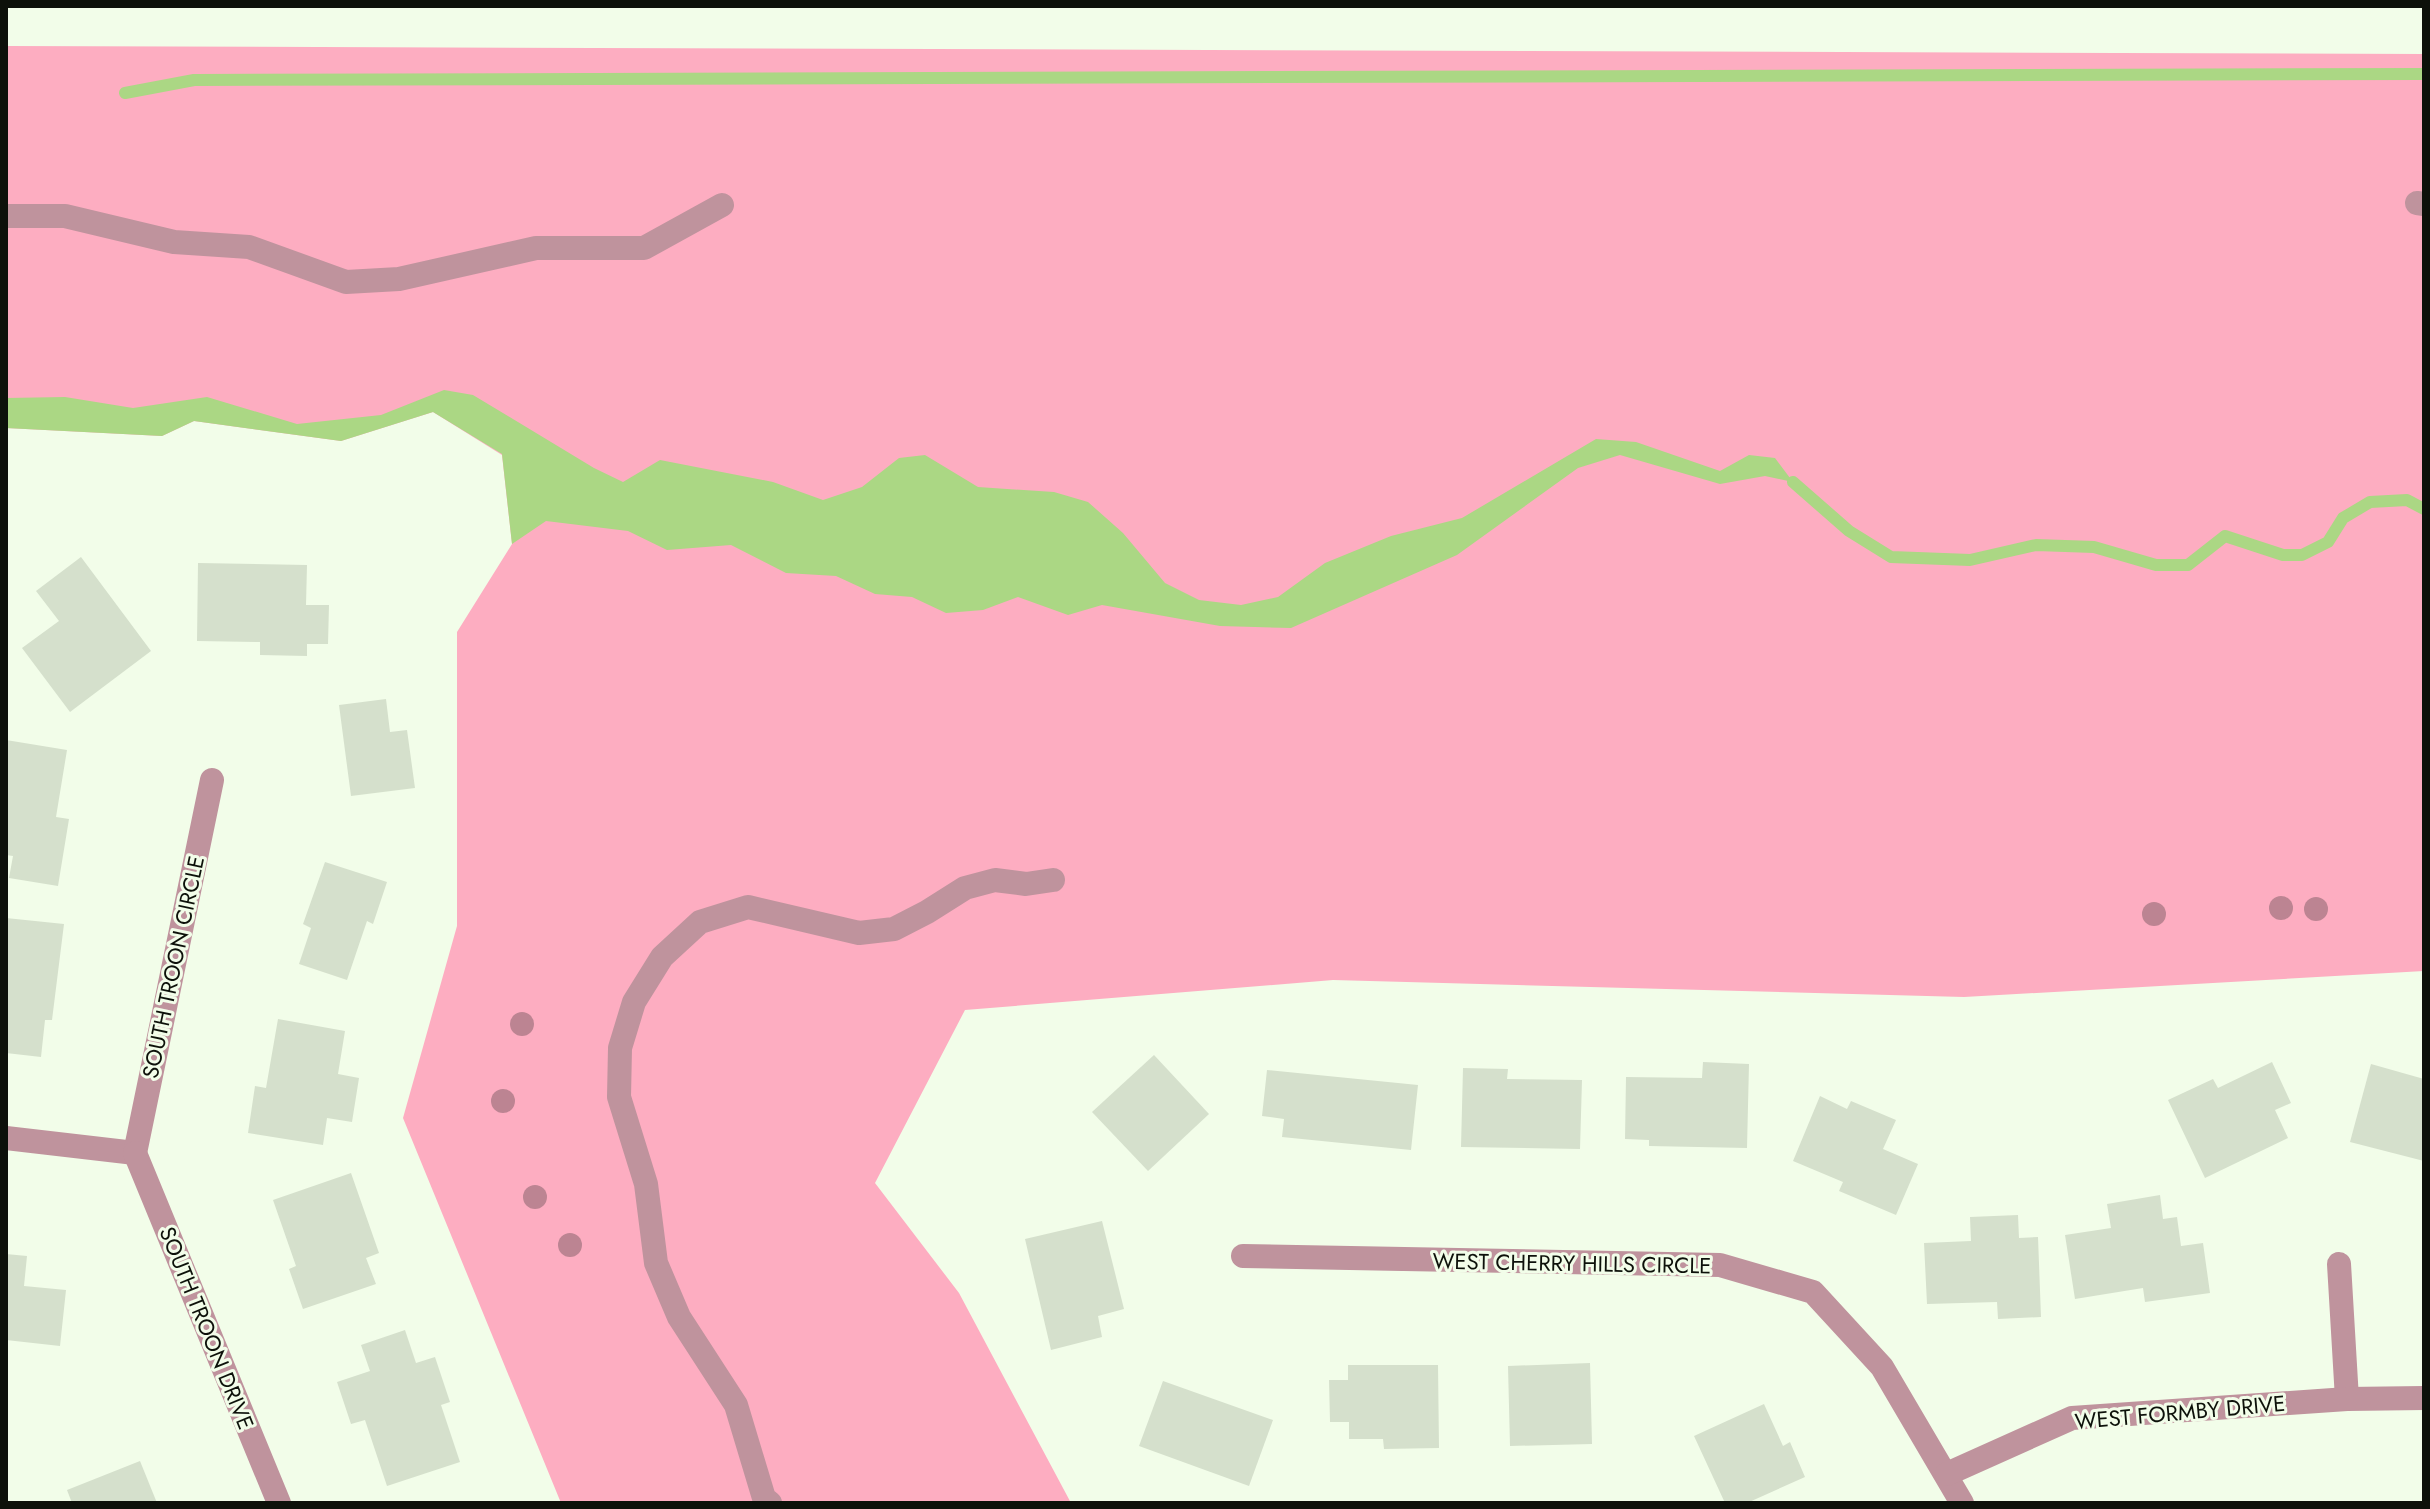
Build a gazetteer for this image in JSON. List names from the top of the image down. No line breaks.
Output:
{"streets":{"street":["SOUTH TROON CIRCLE","WEST CHERRY HILLS CIRCLE","SOUTH TROON DRIVE","WEST FORMBY DRIVE"]},"crossings":[["SOUTH TROON CIRCLE","SOUTH TROON DRIVE"],["WEST CHERRY HILLS CIRCLE","WEST FORMBY DRIVE"]]}
